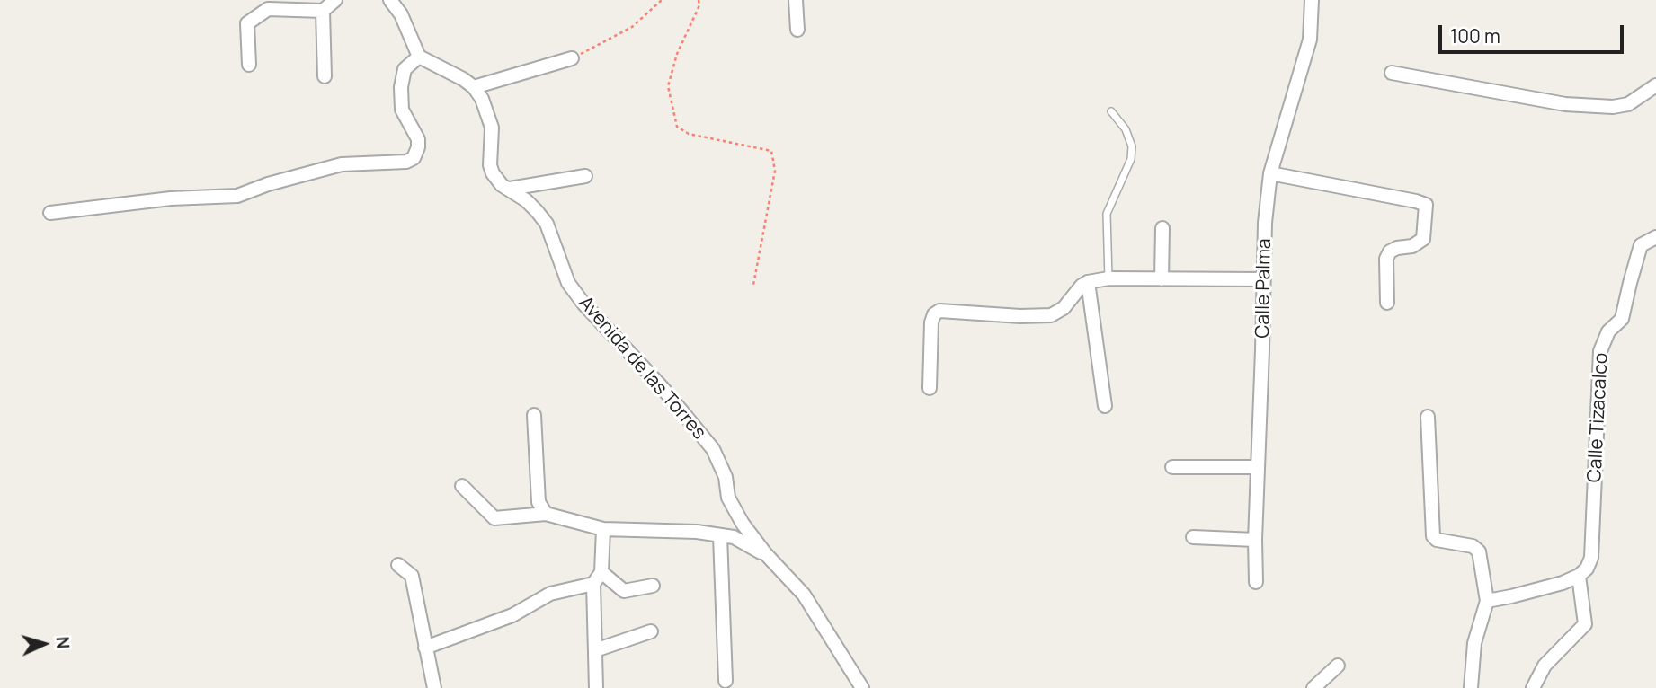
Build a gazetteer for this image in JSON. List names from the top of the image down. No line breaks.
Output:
{"streets":{"street":["Calle Palma","Avenida de las Torres","Calle Tizacalco"]},"scale_bar":"100 m","north":"right"}
